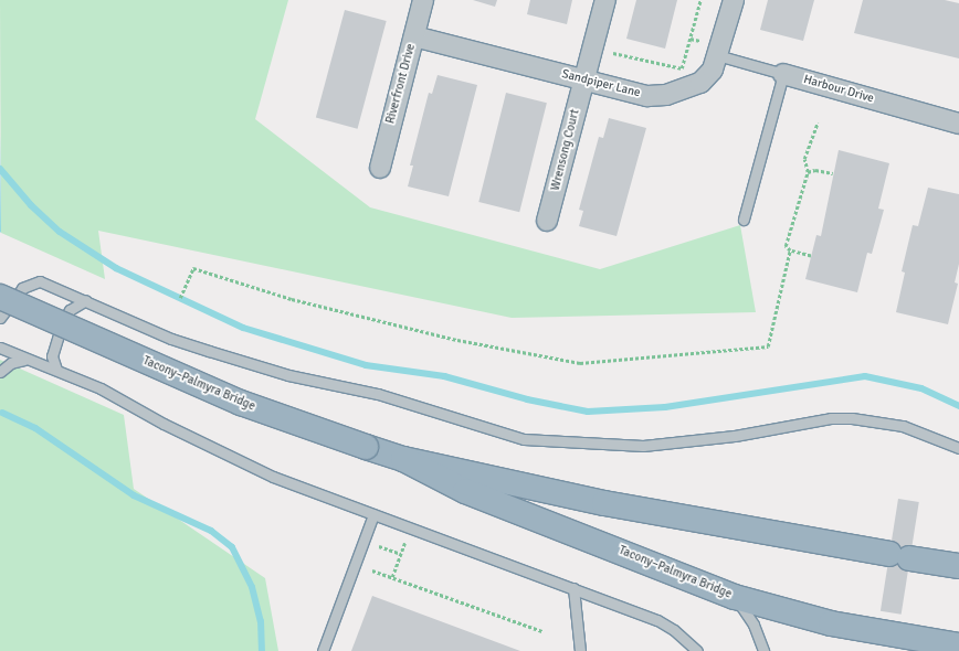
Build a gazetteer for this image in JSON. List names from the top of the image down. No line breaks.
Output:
{"streets":{"highway":["Tacony–Palmyra Bridge"],"street":["Riverfront Drive","Sandpiper Lane","Harbour Drive","Wrensong Court"]},"crossings":[["Riverfront Drive","Sandpiper Lane"],["Sandpiper Lane","Harbour Drive"],["Sandpiper Lane","Wrensong Court"]]}
